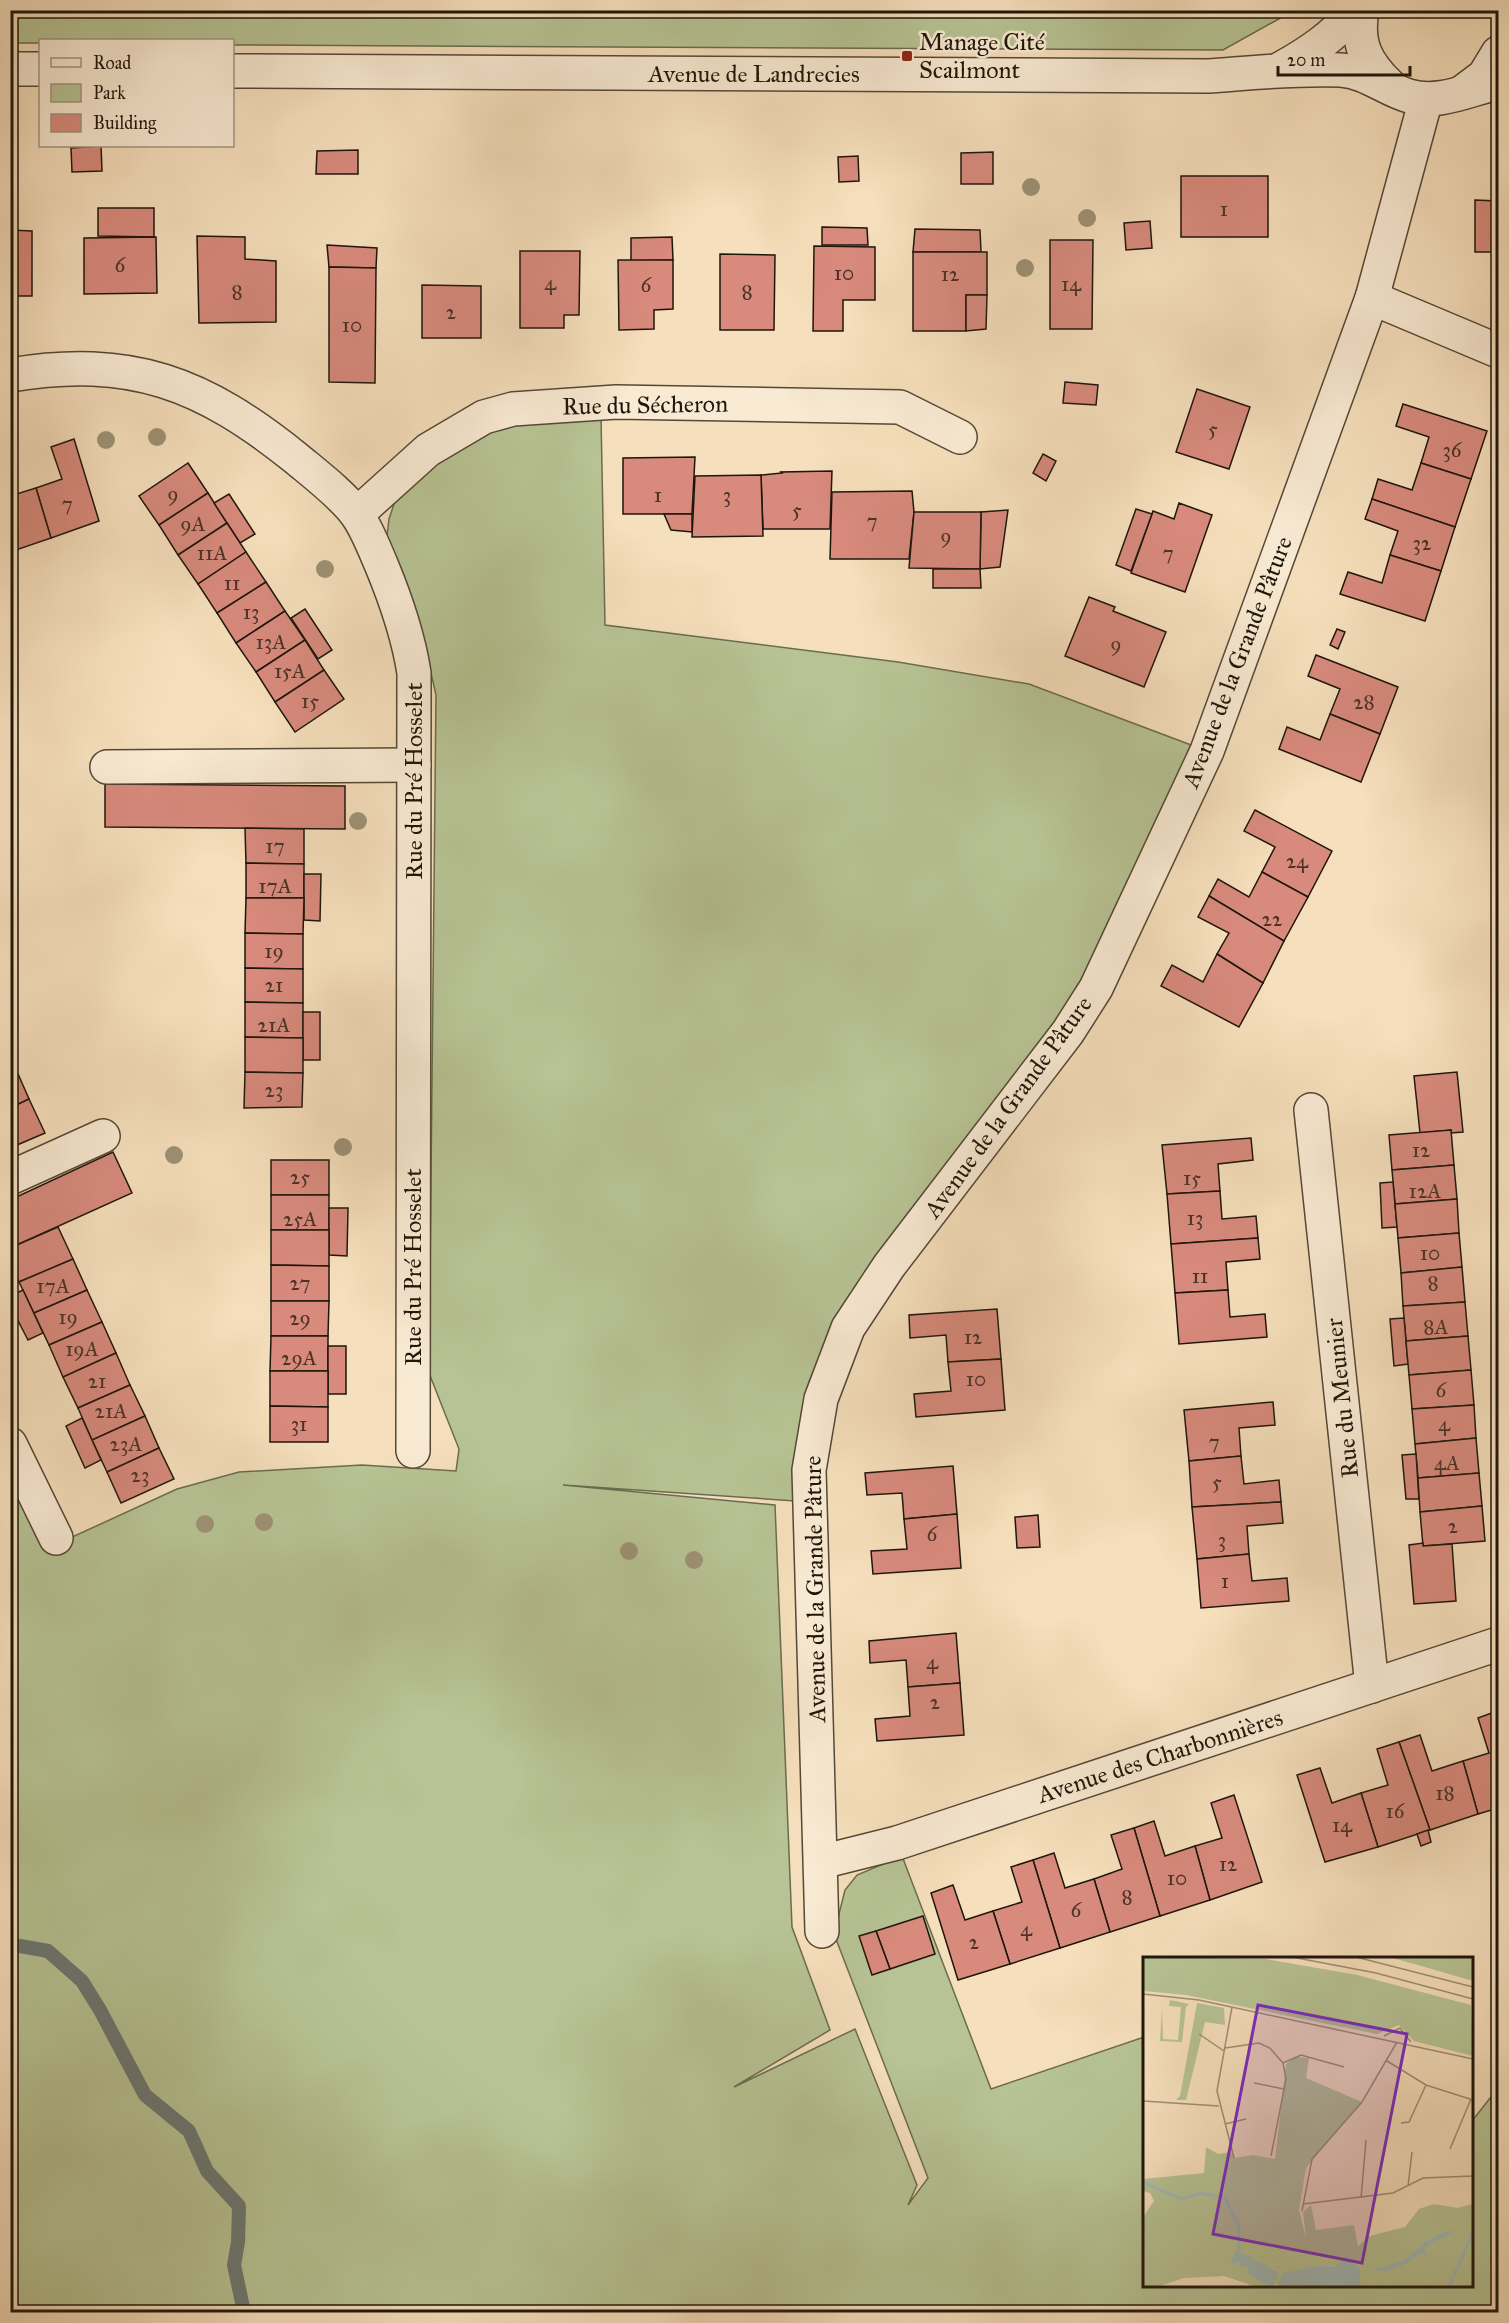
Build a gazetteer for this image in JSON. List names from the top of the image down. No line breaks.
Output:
{"streets":{"street":["Avenue de Landrecies","Rue du Sécheron","Avenue de la Grande Pâture","Rue du Pré Hosselet","Rue du Meunier","Avenue des Charbonnières"]},"crossings":[["Avenue de Landrecies","Avenue de la Grande Pâture"],["Rue du Sécheron","Rue du Pré Hosselet"],["Avenue de la Grande Pâture","Avenue des Charbonnières"],["Rue du Meunier","Avenue des Charbonnières"]],"places":{"transit":["Manage Cité Scailmont"]},"house_numbers":["1","6","10","12","4","14","6","8","8","2","10","5","36","9","1","3","7","5","7","9A","9","32","11A","7","11","13","13A","9","15A","15","28","17","24","17A","22","19","21","21A","23","12","25","15","12A","13","25A","10","11","27","8","17A","19","29","8A","12","19A","29A","10","21","6","21A","31","4","7","23A","4A","23","5","2","6","3","1","4","2","18","16","14","12","10","8","6","4","2"],"legend":["Road","Park","Building"],"scale_bar":"20 m"}
